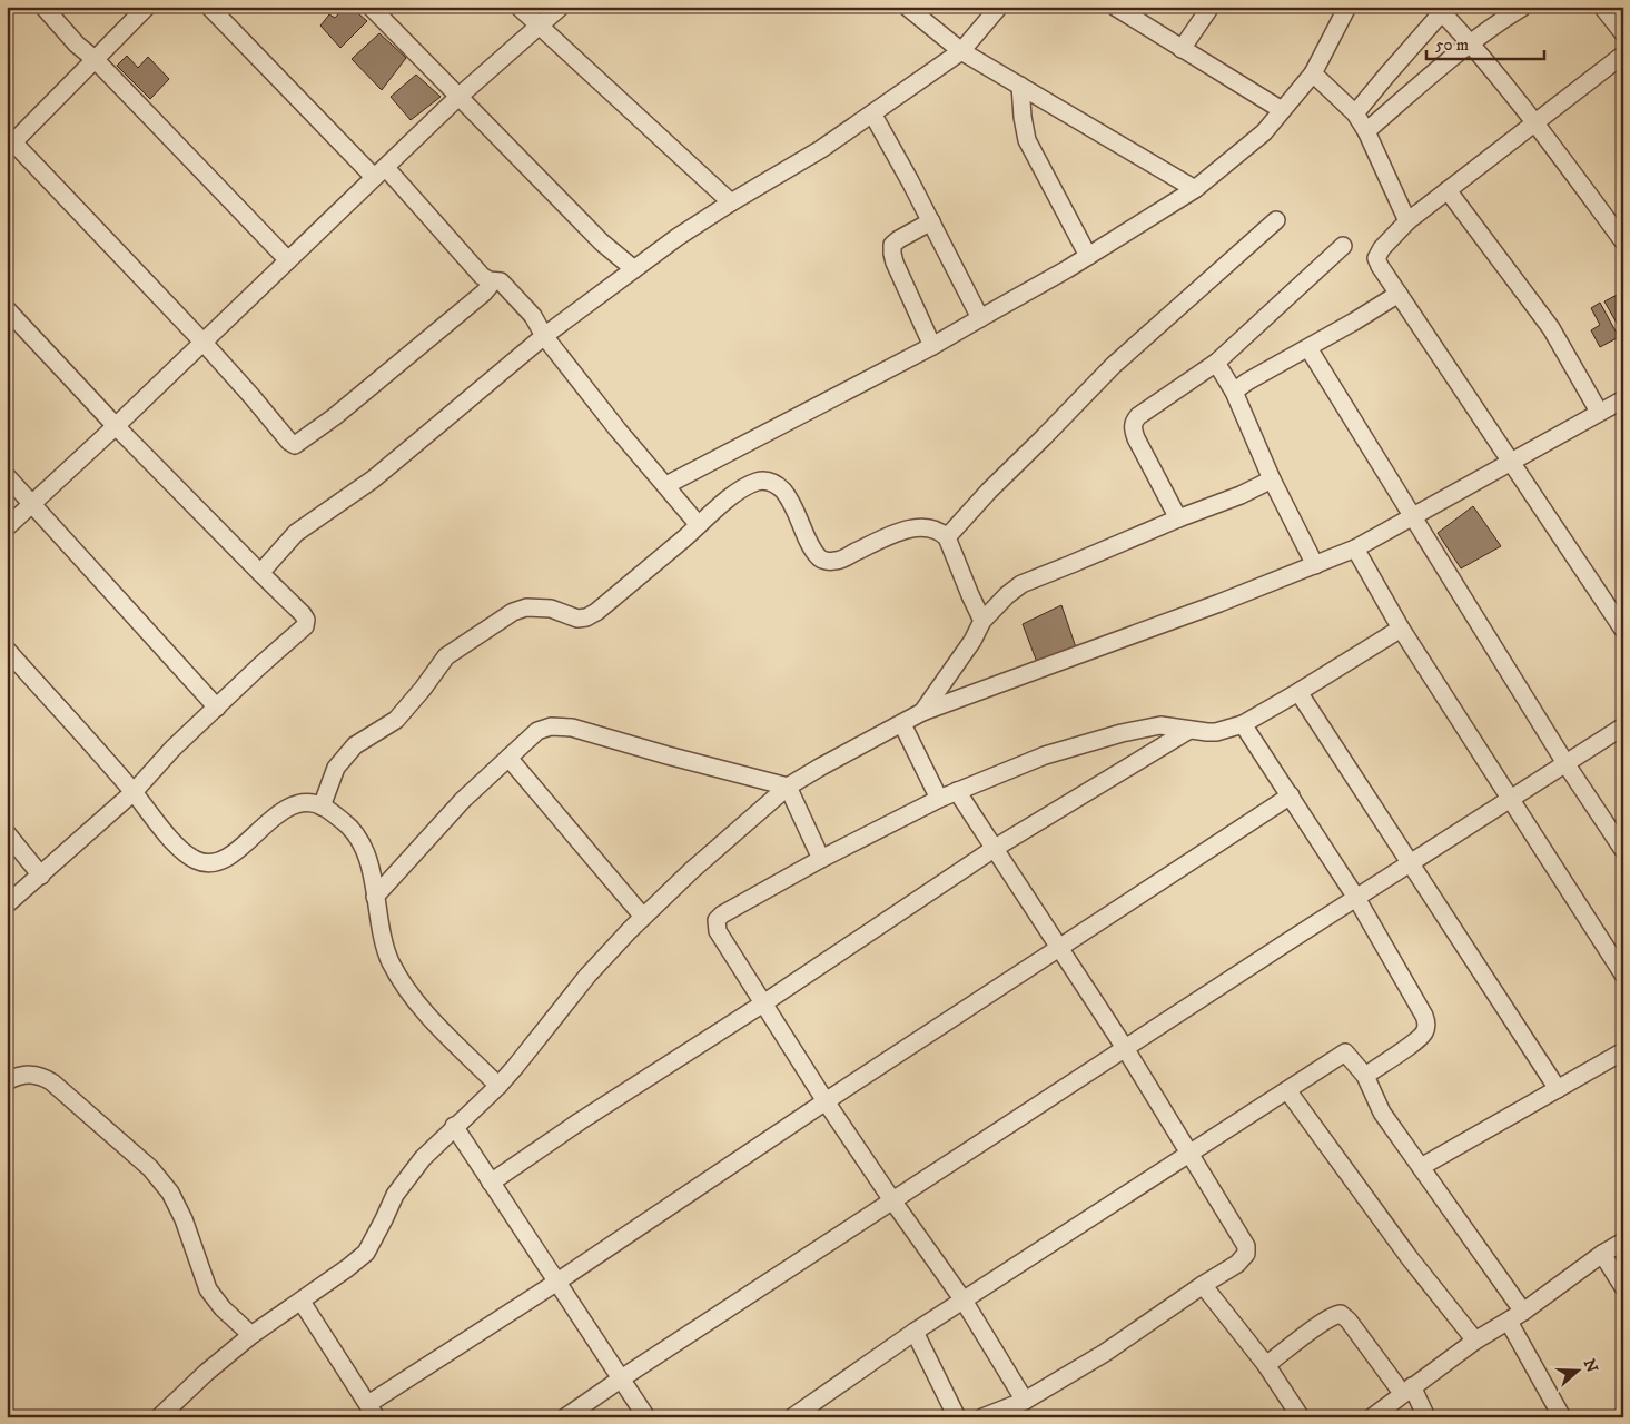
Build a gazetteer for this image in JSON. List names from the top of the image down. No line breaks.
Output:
{"scale_bar":"50 m","north":"right"}
